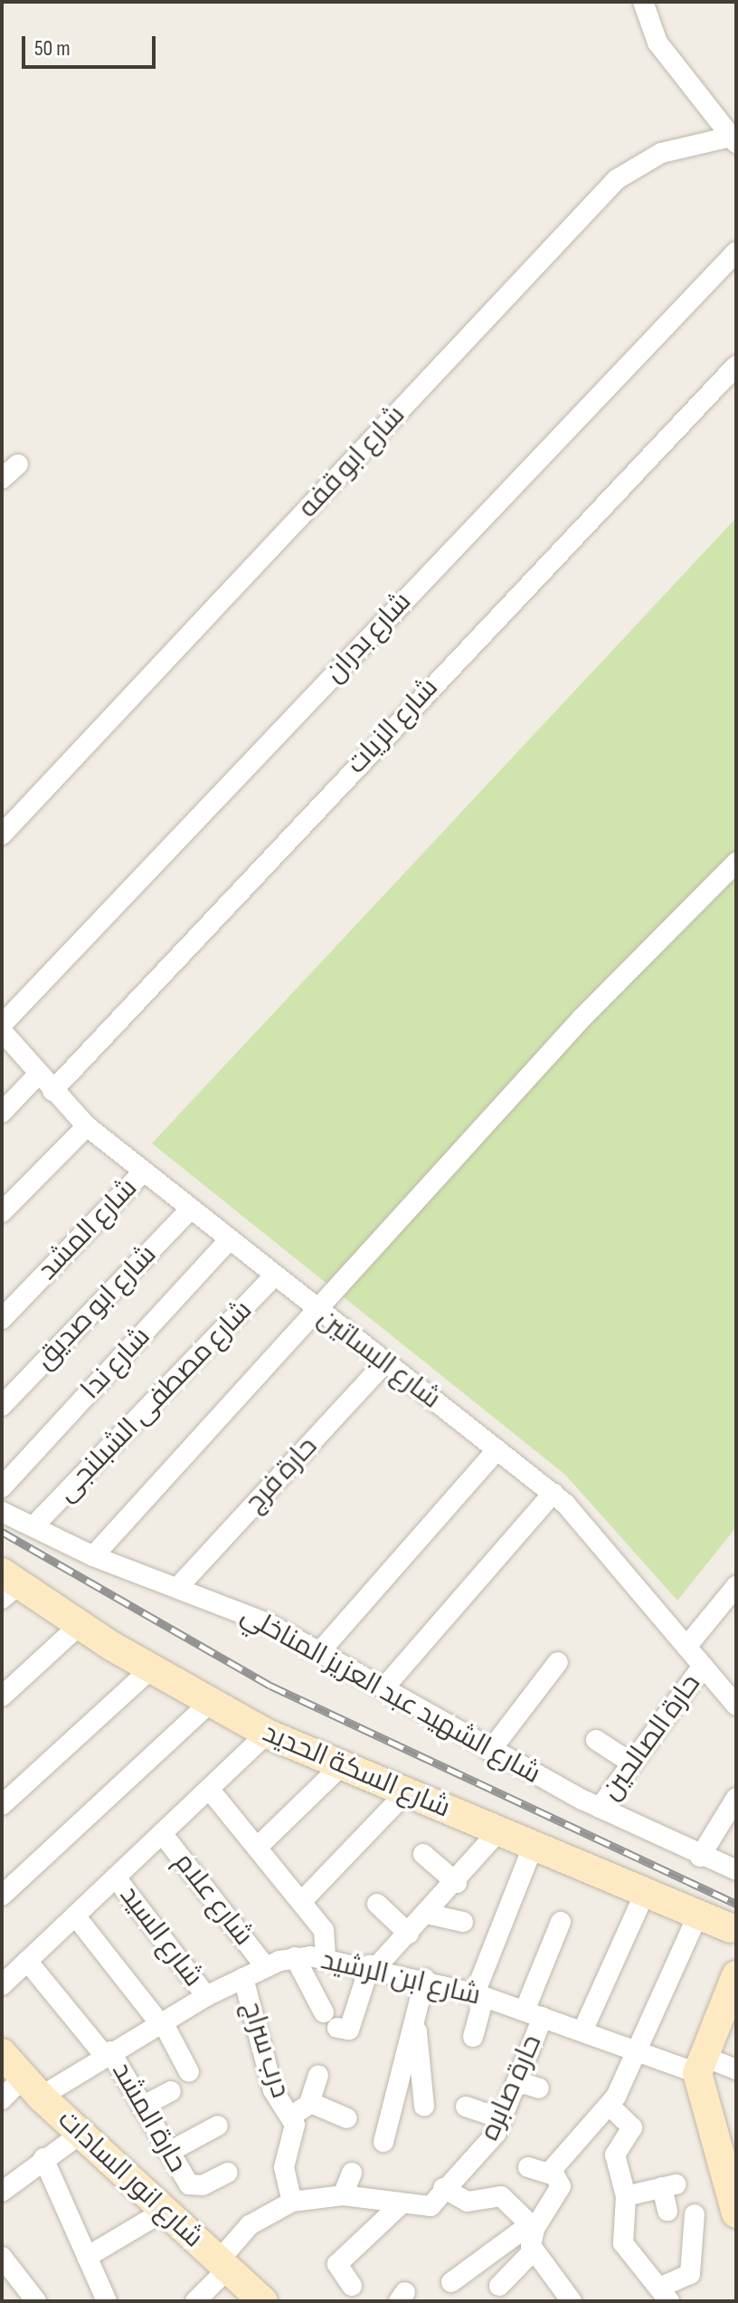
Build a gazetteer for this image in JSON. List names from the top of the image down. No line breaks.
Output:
{"streets":{"street":["شارع ابو قفه","شارع بدران","شارع الزيات","شارع المشد","شارع ابو صديق","شارع البساتين","شارع ندا","شارع مصطفى الشبلنجى","حارة فرج","شارع الشهيد عبد العزيز المناخلي","حارة الصالحين","شارع السكة الحديد","شارع علام","شارع السيد","شارع ابن الرشيد","درب سراج","حارة صابره","حارة المشد","شارع انور السادات"]},"crossings":[["شارع الزيات","شارع البساتين"],["شارع المشد","شارع البساتين"],["شارع ابو صديق","شارع البساتين"],["شارع البساتين","شارع ندا"],["شارع البساتين","شارع مصطفى الشبلنجى"],["شارع البساتين","حارة فرج"],["شارع البساتين","حارة الصالحين"],["شارع مصطفى الشبلنجى","شارع الشهيد عبد العزيز المناخلي"],["حارة فرج","شارع الشهيد عبد العزيز المناخلي"],["شارع الشهيد عبد العزيز المناخلي","حارة الصالحين"],["شارع علام","شارع ابن الرشيد"],["شارع السيد","شارع ابن الرشيد"],["شارع ابن الرشيد","درب سراج"],["شارع ابن الرشيد","حارة صابره"],["شارع ابن الرشيد","حارة المشد"],["شارع ابن الرشيد","شارع انور السادات"],["درب سراج","حارة صابره"],["حارة صابره","شارع انور السادات"]],"scale_bar":"50 m"}
